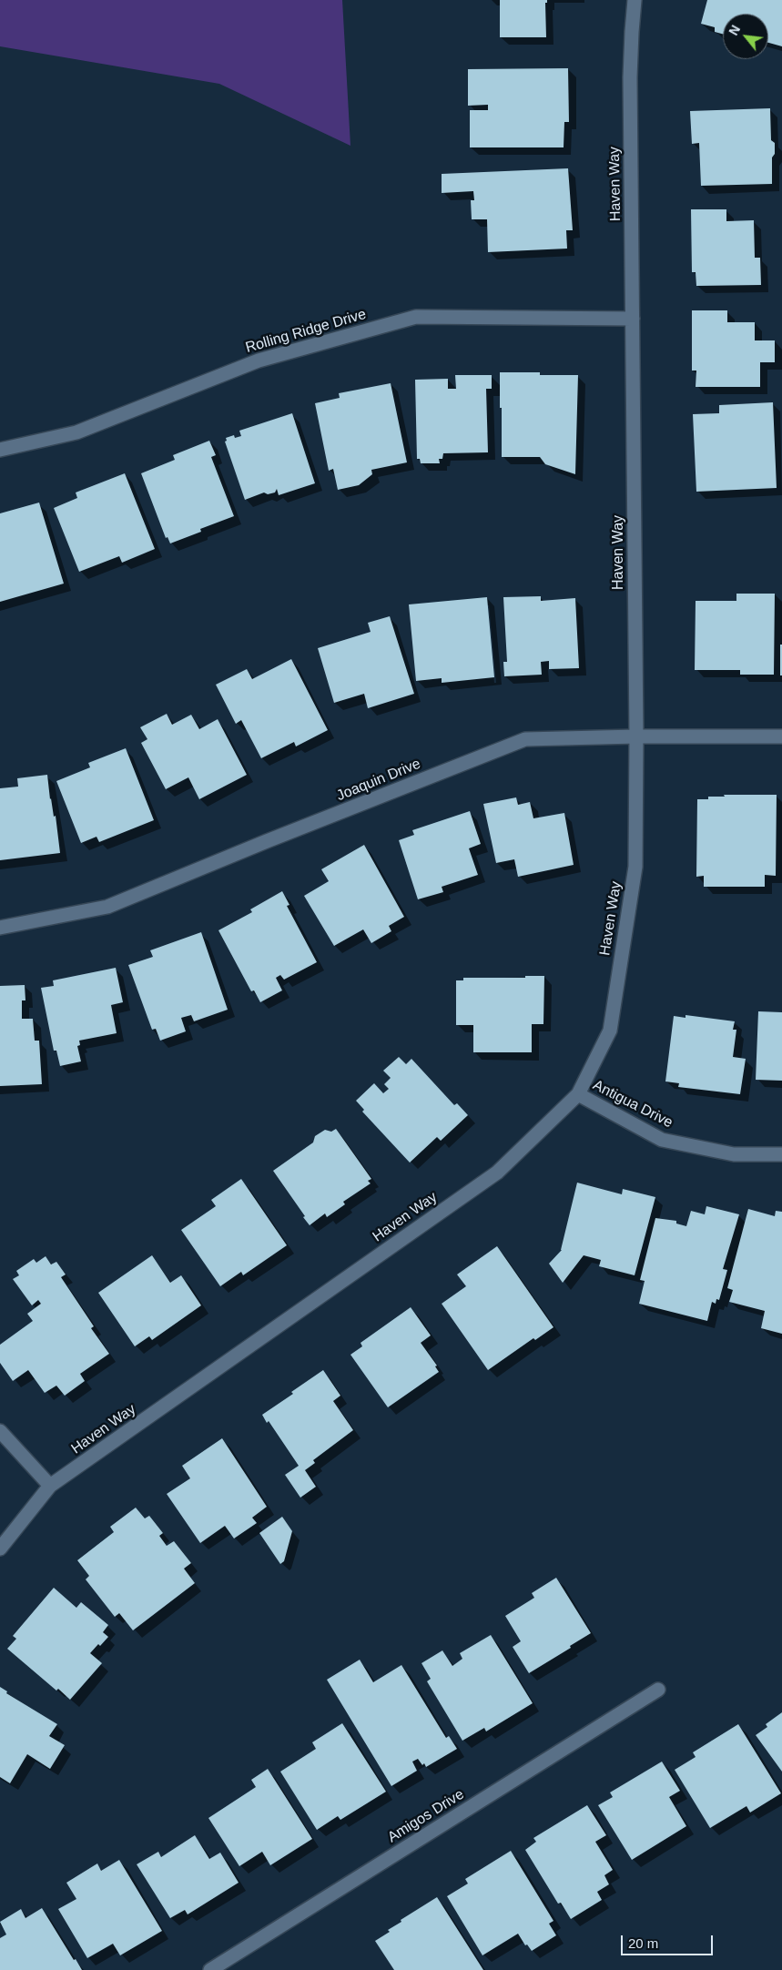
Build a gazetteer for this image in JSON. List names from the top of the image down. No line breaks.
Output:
{"streets":{"street":["Haven Way","Rolling Ridge Drive","Joaquin Drive","Antigua Drive","Amigos Drive"]},"crossings":[["Haven Way","Rolling Ridge Drive"],["Haven Way","Joaquin Drive"],["Haven Way","Antigua Drive"]],"scale_bar":"20 m","north":"top left"}
